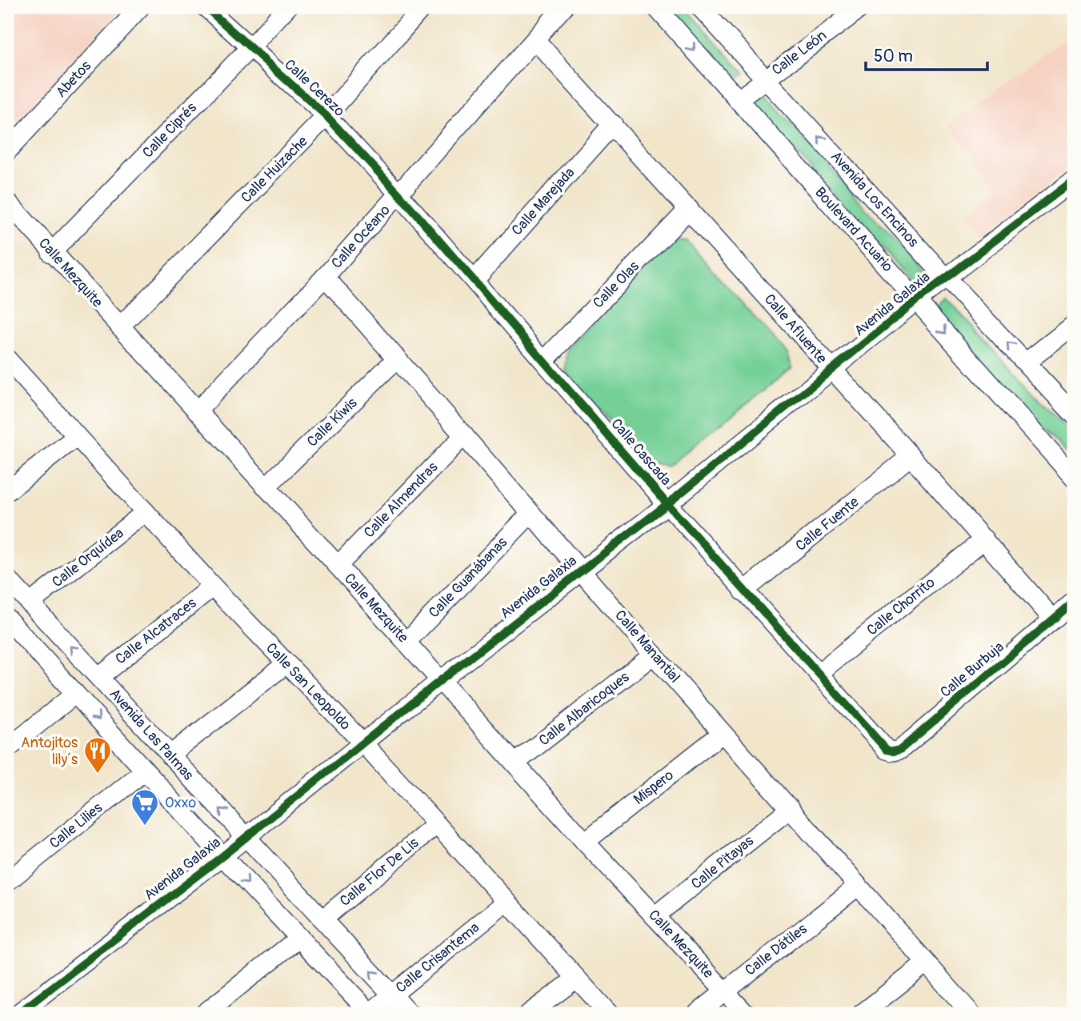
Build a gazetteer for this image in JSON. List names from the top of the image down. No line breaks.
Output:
{"streets":{"street":["Calle León","Abetos","Calle Cerezo","Calle Ciprés","Calle Huizache","Avenida Los Encinos","Calle Marejada","Boulevard Acuario","Calle Océano","Calle Mezquite","Calle Olas","Avenida Galaxia","Calle Afluente","Calle Kiwis","Calle Cascada","Calle Almendras","Calle Fuente","Calle Orquídea","Calle Guanábanas","Calle Chorrito","Calle Alcatraces","Calle Manantial","Calle Burbuja","Calle San Leopoldo","Calle Albaricoques","Avenida Las Palmas","Mispero","Calle Lilies","Calle Pitayas","Calle Flor De Lis","Calle Dátiles","Calle Crisantema"]},"crossings":[["Calle León","Avenida Los Encinos"],["Calle León","Boulevard Acuario"],["Calle Cerezo","Calle Ciprés"],["Calle Cerezo","Calle Huizache"],["Calle Cerezo","Calle Océano"],["Calle Cerezo","Calle Cascada"],["Calle Ciprés","Calle Mezquite"],["Calle Huizache","Calle Mezquite"],["Avenida Los Encinos","Avenida Galaxia"],["Calle Marejada","Calle Afluente"],["Calle Marejada","Calle Cascada"],["Boulevard Acuario","Avenida Galaxia"],["Calle Océano","Calle Mezquite"],["Calle Océano","Calle Afluente"],["Calle Océano","Calle Cascada"],["Calle Océano","Calle Manantial"],["Calle Mezquite","Avenida Galaxia"],["Calle Mezquite","Calle Kiwis"],["Calle Mezquite","Calle Almendras"],["Calle Mezquite","Calle Guanábanas"],["Calle Mezquite","Calle Albaricoques"],["Calle Mezquite","Mispero"],["Calle Mezquite","Calle Pitayas"],["Calle Mezquite","Calle Dátiles"],["Calle Olas","Calle Afluente"],["Calle Olas","Calle Cascada"],["Avenida Galaxia","Calle Afluente"],["Avenida Galaxia","Calle Cascada"],["Avenida Galaxia","Calle Manantial"],["Avenida Galaxia","Calle San Leopoldo"],["Avenida Galaxia","Avenida Las Palmas"],["Calle Afluente","Calle Fuente"],["Calle Afluente","Calle Chorrito"],["Calle Afluente","Calle Burbuja"],["Calle Kiwis","Calle Manantial"],["Calle Cascada","Calle Fuente"],["Calle Cascada","Calle Chorrito"],["Calle Cascada","Calle Burbuja"],["Calle Almendras","Calle Manantial"],["Calle Orquídea","Calle San Leopoldo"],["Calle Orquídea","Avenida Las Palmas"],["Calle Guanábanas","Calle Manantial"],["Calle Alcatraces","Calle San Leopoldo"],["Calle Alcatraces","Avenida Las Palmas"],["Calle Manantial","Calle Albaricoques"],["Calle Manantial","Mispero"],["Calle Manantial","Calle Pitayas"],["Calle Manantial","Calle Dátiles"],["Calle San Leopoldo","Calle Flor De Lis"],["Calle San Leopoldo","Calle Crisantema"],["Avenida Las Palmas","Calle Lilies"],["Avenida Las Palmas","Calle Flor De Lis"],["Avenida Las Palmas","Calle Crisantema"]],"one_way":["Avenida Los Encinos","Boulevard Acuario"],"places":{"restaurant":["Antojitos lily´s"],"supermarket":["Oxxo"]},"scale_bar":"50 m"}
